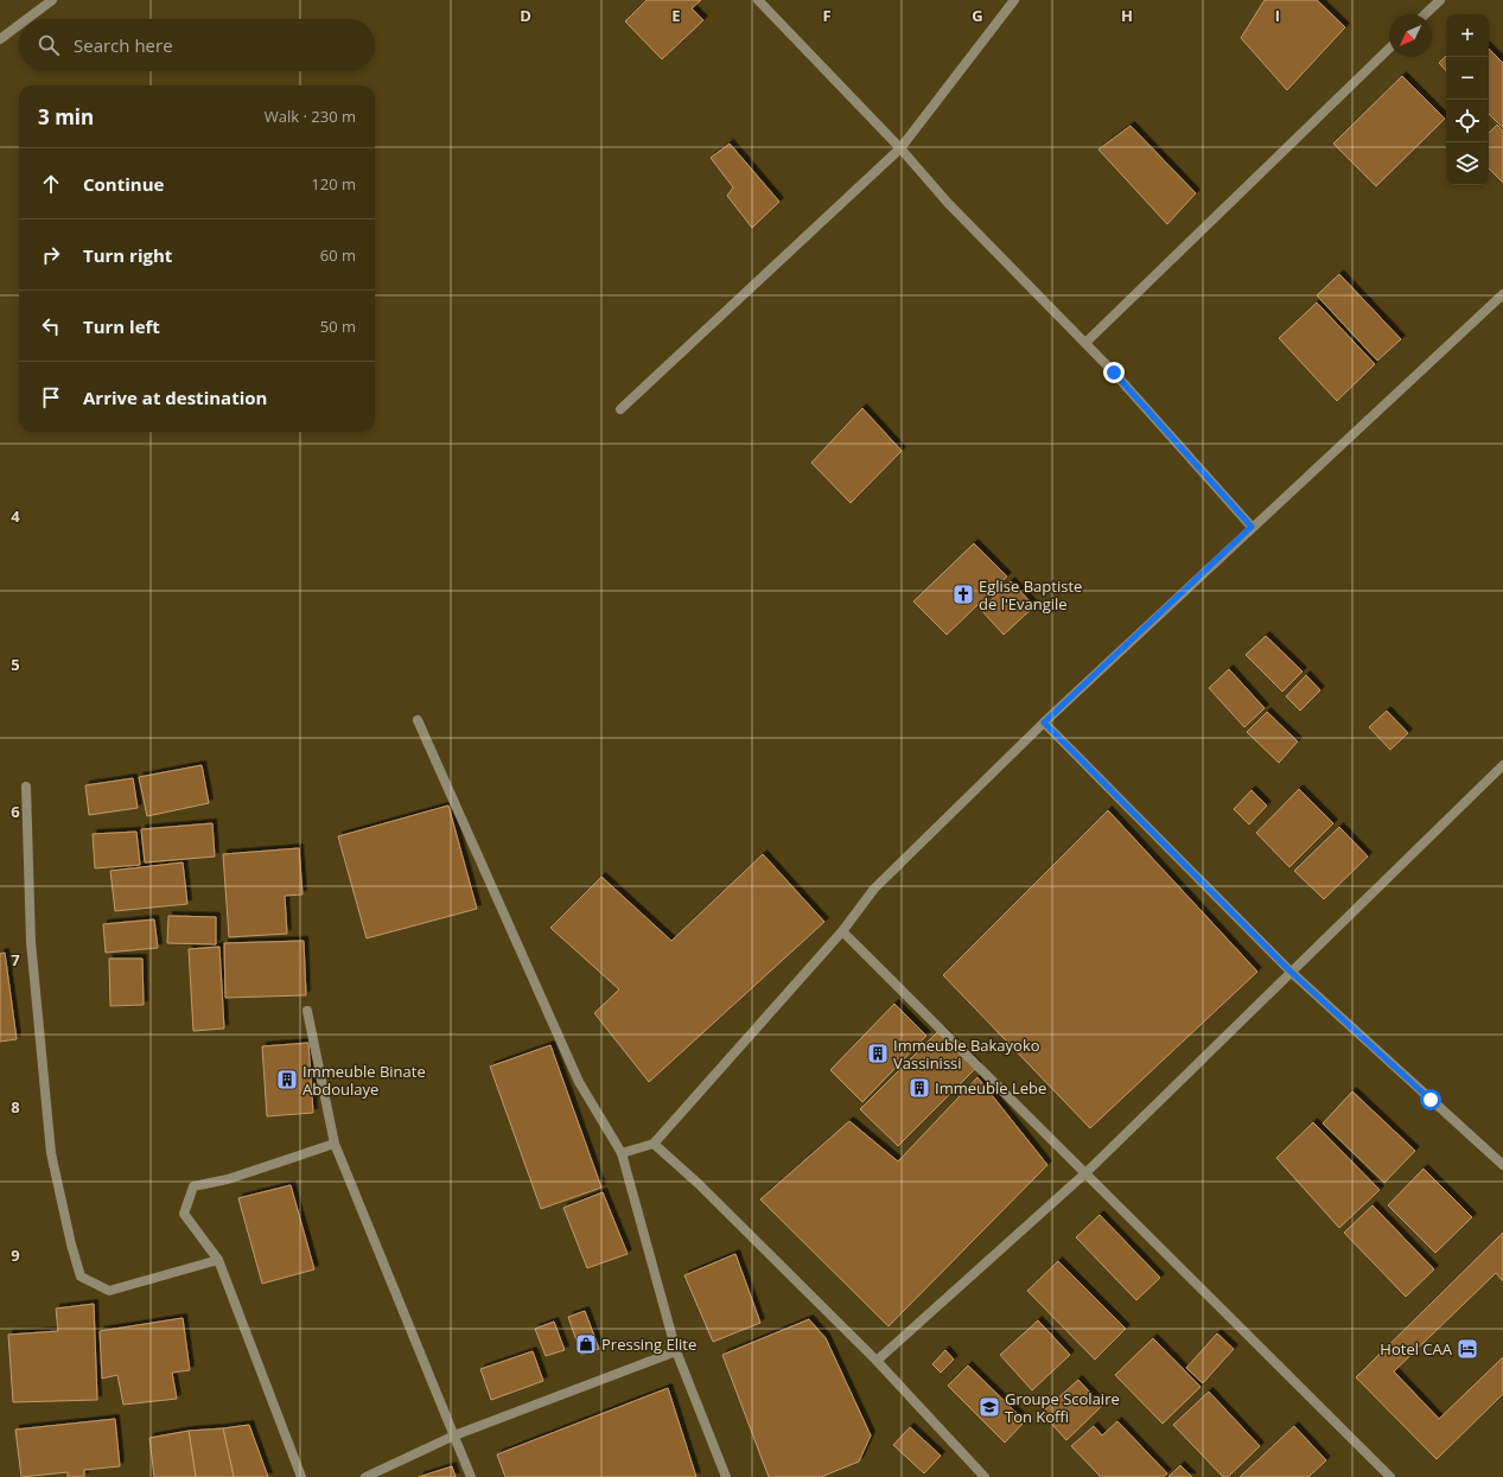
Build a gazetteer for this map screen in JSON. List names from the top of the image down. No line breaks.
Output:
{"places":{"church":["Eglise Baptiste de l'Evangile"],"building":["Immeuble Bakayoko Vassinissi","Immeuble Binate Abdoulaye","Immeuble Lebe"],"shop":["Pressing Elite"],"hotel":["Hotel CAA"],"school or university":["Groupe Scolaire Ton Koffi"]},"north":"bottom left","page":{"map_buttons":["+","−"],"search":"Search here","heading":["3 min","Walk · 230 m"],"list":[["Continue","120 m"],["Turn right","60 m"],["Turn left","50 m"],"Arrive at destination"]},"grid":{"columns":["D","E","F","G","H","I"],"rows":["4","5","6","7","8","9"]}}
